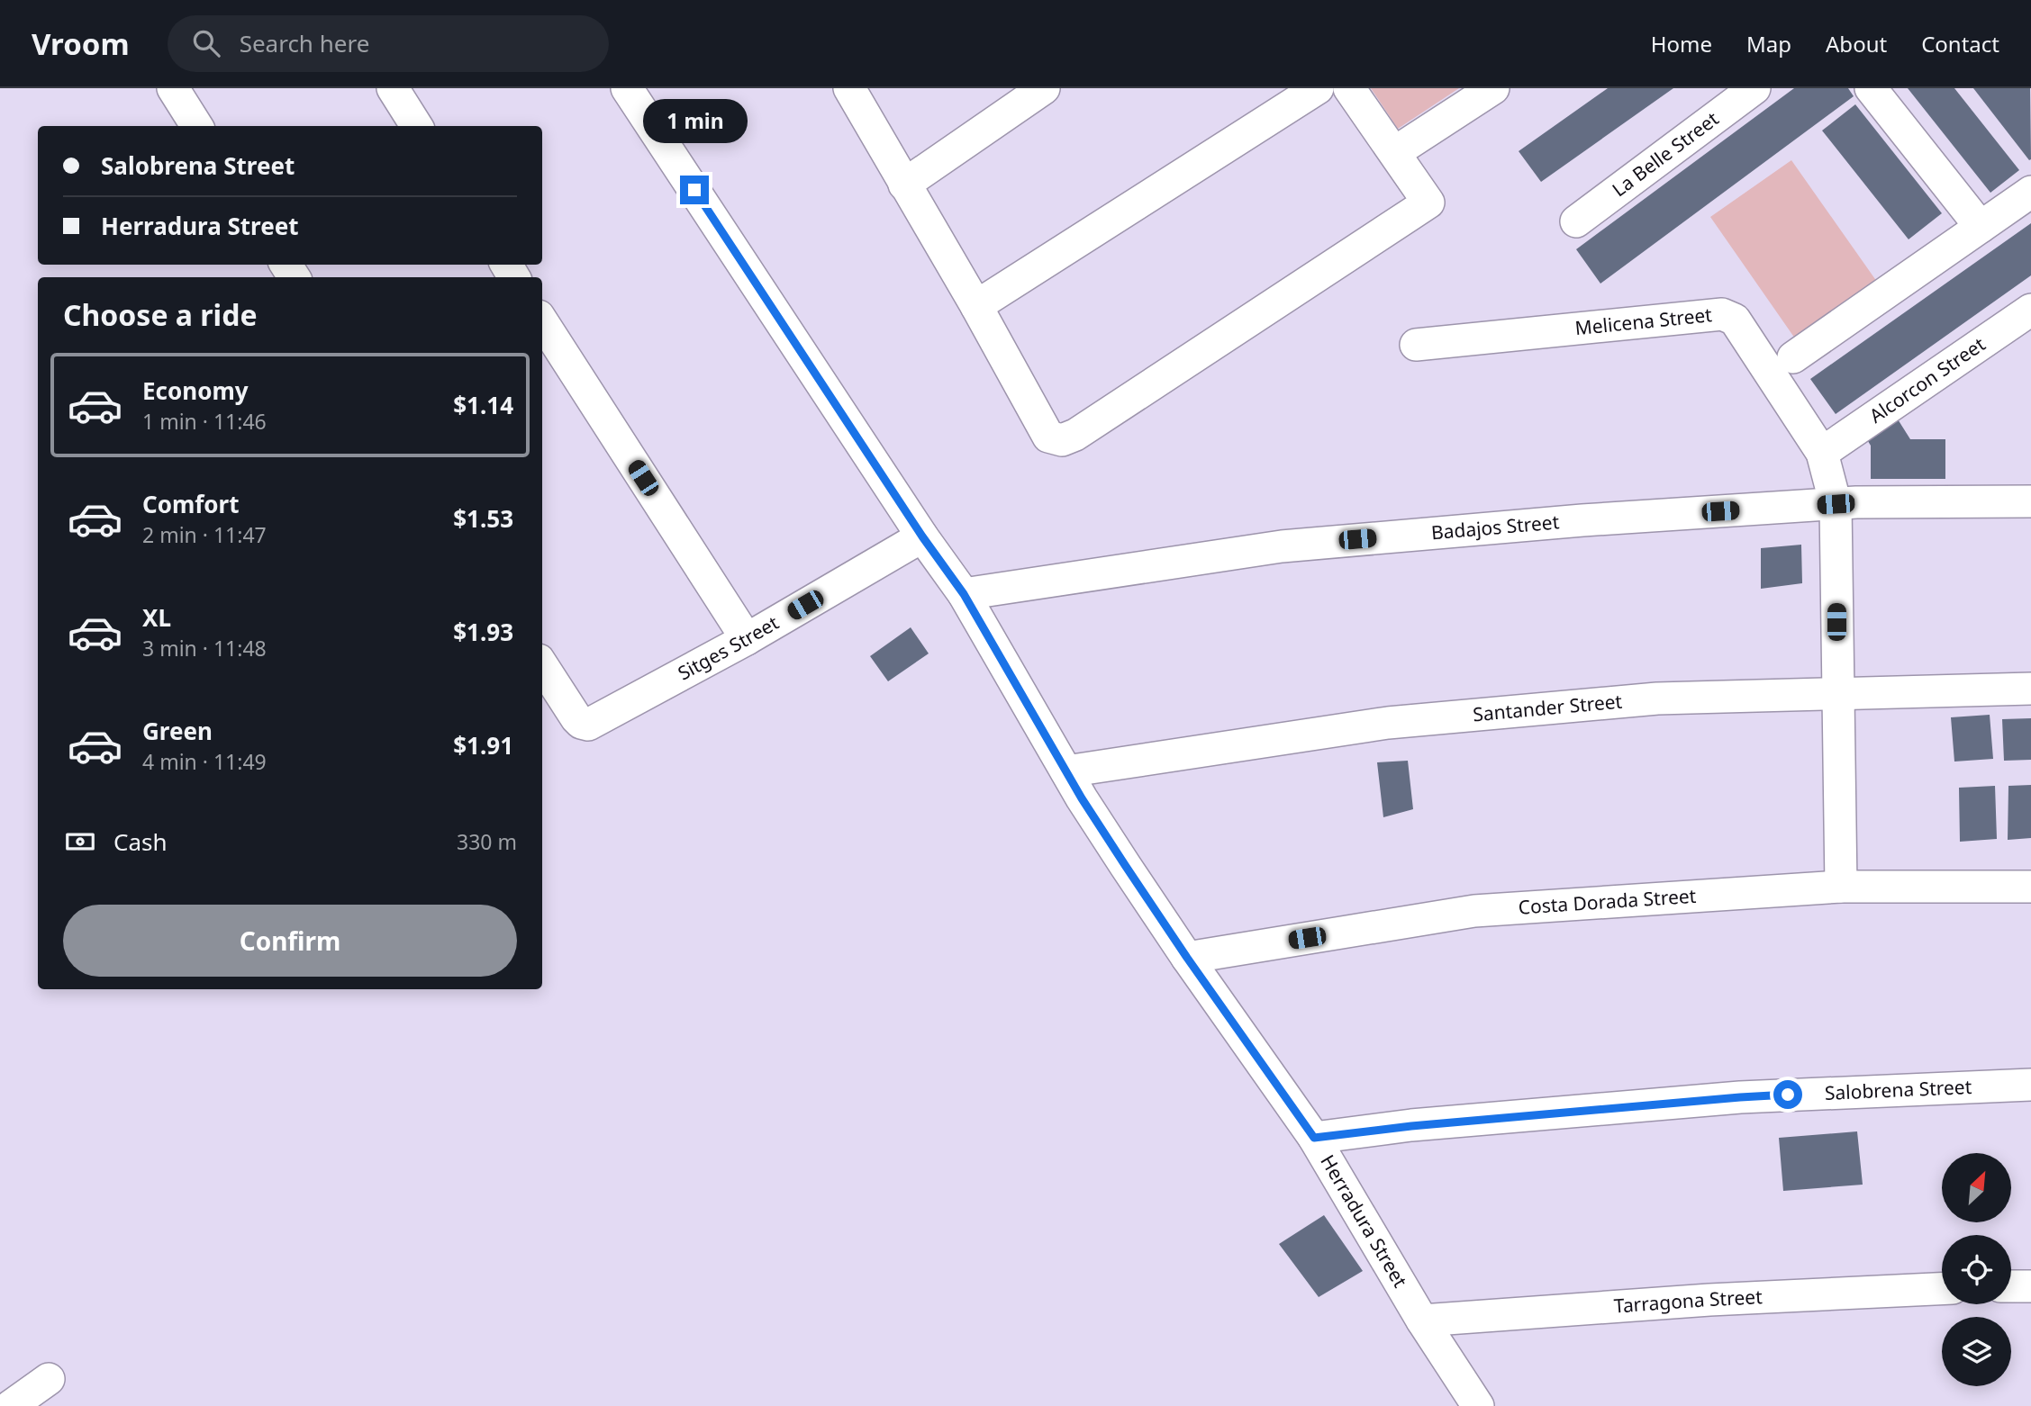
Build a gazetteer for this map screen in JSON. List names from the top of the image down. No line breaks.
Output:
{"streets":{"street":["La Belle Street","Melicena Street","Alcorcon Street","Badajos Street","Sitges Street","Santander Street","Costa Dorada Street","Salobrena Street","Herradura Street","Tarragona Street"]},"crossings":[["Melicena Street","Alcorcon Street"],["Melicena Street","Badajos Street"],["Melicena Street","Santander Street"],["Melicena Street","Costa Dorada Street"],["Badajos Street","Herradura Street"],["Sitges Street","Herradura Street"],["Santander Street","Herradura Street"],["Costa Dorada Street","Herradura Street"],["Salobrena Street","Herradura Street"],["Herradura Street","Tarragona Street"]],"north":"top right","page":{"header":"Vroom","search":"Search here","nav":["Home","Map","About","Contact"],"bubble":"1 min","banner":["Salobrena Street","Herradura Street"],"heading":"Choose a ride","list":[{"name":"Economy","note":"1 min · 11:46","value":"$1.14"},{"name":"Comfort","note":"2 min · 11:47","value":"$1.53"},{"name":"XL","note":"3 min · 11:48","value":"$1.93"},{"name":"Green","note":"4 min · 11:49","value":"$1.91"}],"pay":["Cash","330 m"],"buttons":"Confirm"}}
